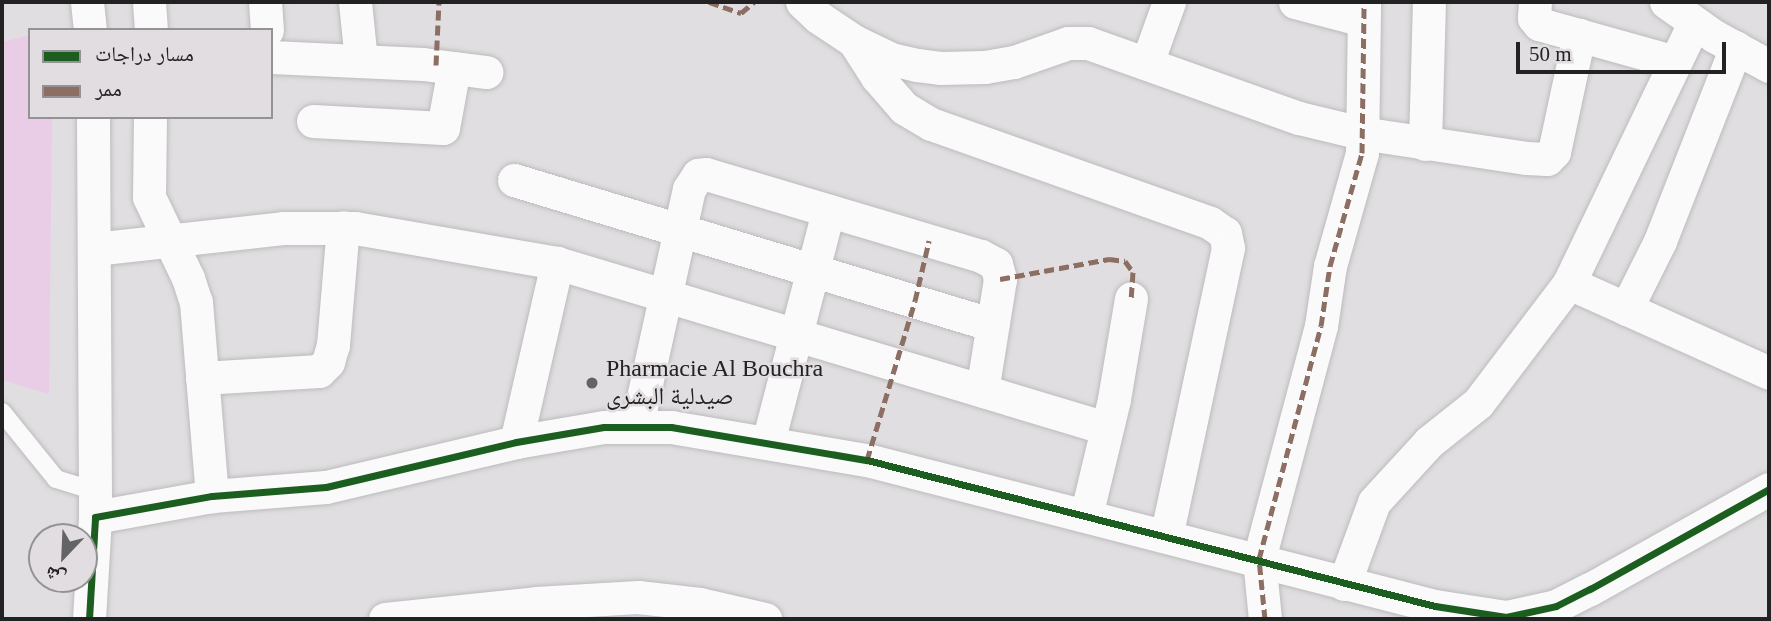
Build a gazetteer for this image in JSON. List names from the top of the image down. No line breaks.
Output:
{"places":["Pharmacie Al Bouchra صيدلية البشرى"],"legend":["مسار دراجات","ممر"],"scale_bar":"50 m","north":"bottom left"}
